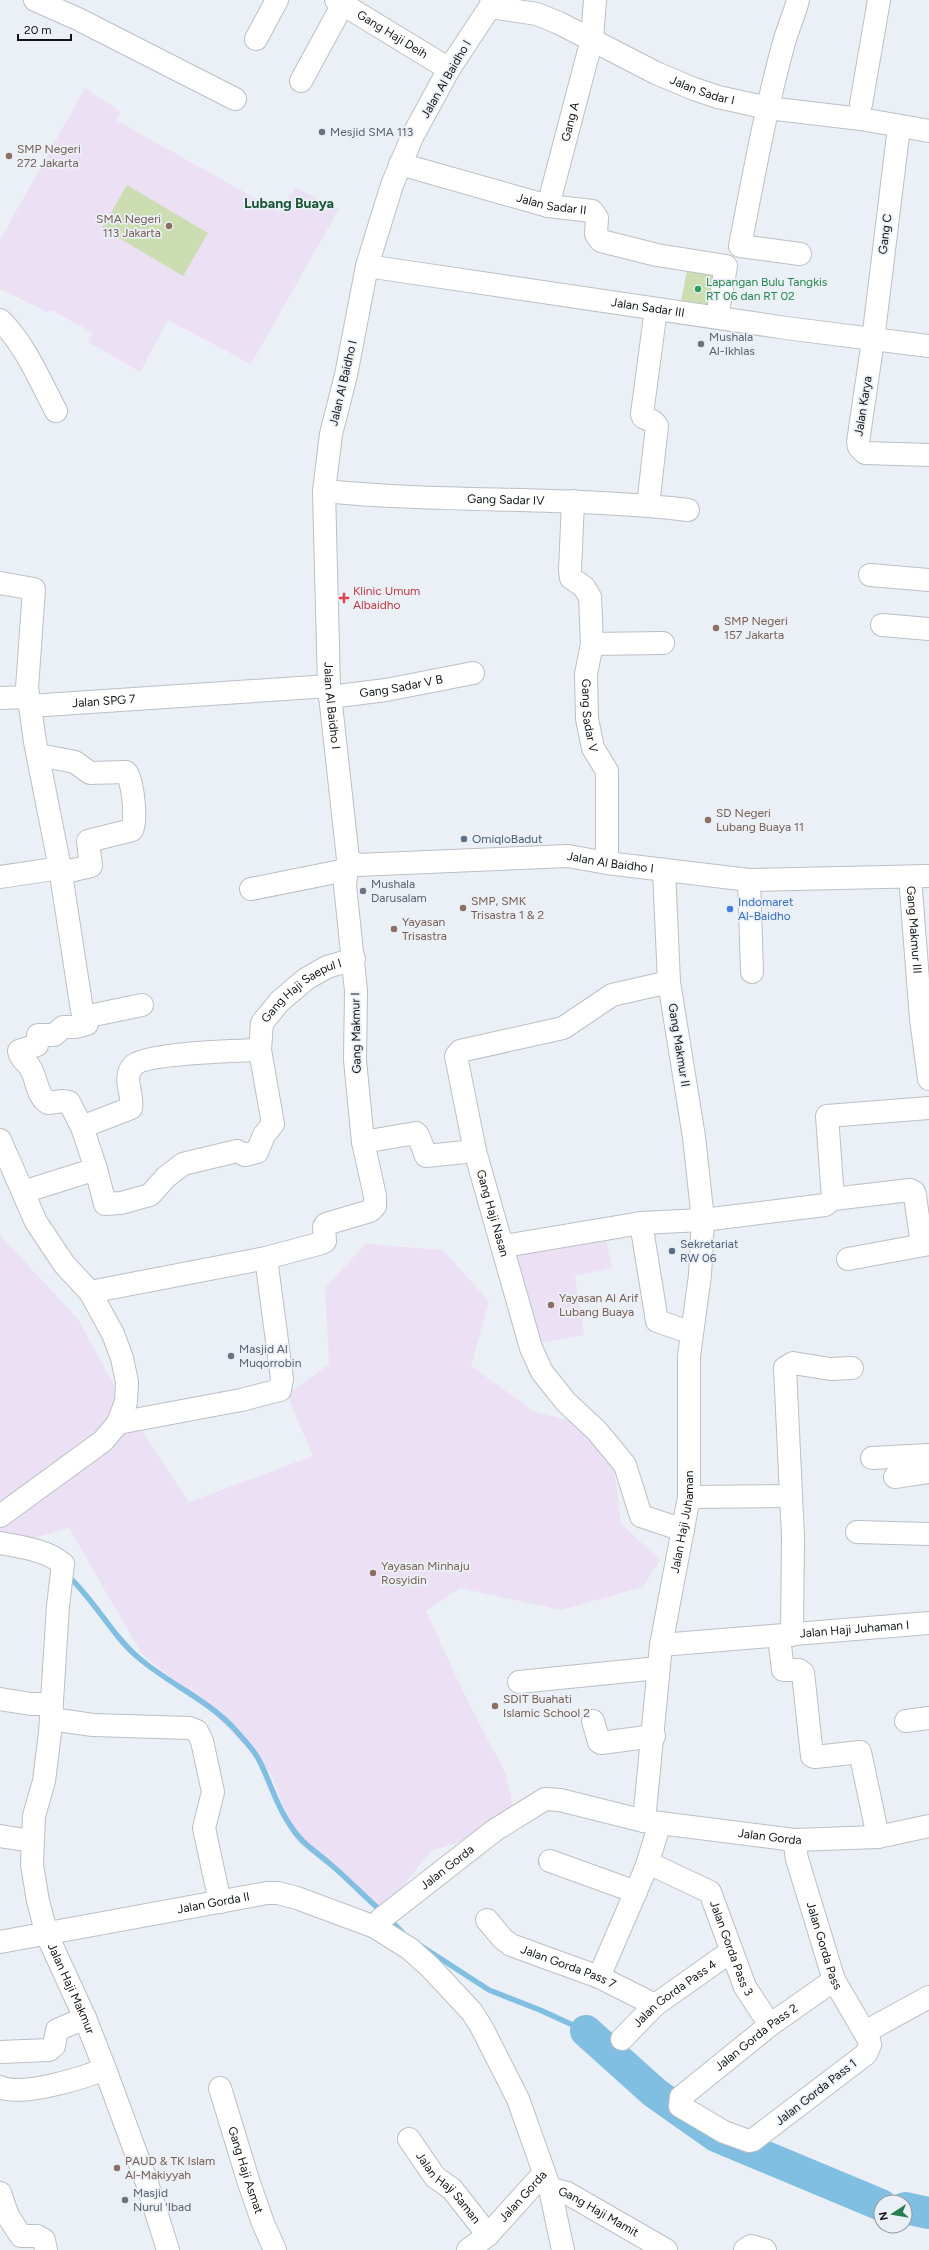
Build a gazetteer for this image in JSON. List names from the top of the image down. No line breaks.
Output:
{"streets":{"street":["Gang Haji Deih","Jalan Al Baidho I","Jalan Sadar I","Gang A","Jalan Sadar II","Gang C","Jalan Sadar III","Jalan Karya","Gang Sadar IV","Gang Sadar V B","Jalan SPG 7","Gang Sadar V","Gang Makmur III","Gang Haji Saepul I","Gang Makmur I","Gang Makmur II","Gang Haji Nasan","Jalan Haji Juhaman","Jalan Haji Juhaman I","Jalan Gorda","Jalan Gorda II","Jalan Gorda Pass","Jalan Gorda Pass 3","Jalan Gorda Pass 7","Jalan Haji Makmur","Jalan Gorda Pass 4","Jalan Gorda Pass 2","Jalan Gorda Pass 1","Gang Haji Asmat","Jalan Haji Saman","Gang Haji Mamit"]},"crossings":[["Gang Haji Deih","Jalan Al Baidho I"],["Jalan Al Baidho I","Jalan Sadar I"],["Jalan Al Baidho I","Jalan Sadar II"],["Jalan Al Baidho I","Jalan Sadar III"],["Jalan Al Baidho I","Gang Sadar IV"],["Jalan Al Baidho I","Gang Sadar V B"],["Jalan Al Baidho I","Jalan SPG 7"],["Jalan Al Baidho I","Gang Sadar V"],["Jalan Al Baidho I","Gang Makmur III"],["Jalan Al Baidho I","Gang Makmur I"],["Jalan Al Baidho I","Gang Makmur II"],["Jalan Sadar I","Gang A"],["Jalan Sadar I","Gang C"],["Gang A","Jalan Sadar II"],["Jalan Sadar II","Jalan Sadar III"],["Gang C","Jalan Sadar III"],["Gang C","Jalan Karya"],["Jalan Sadar III","Jalan Karya"],["Gang Sadar IV","Gang Sadar V"],["Gang Sadar V B","Jalan SPG 7"],["Gang Haji Saepul I","Gang Makmur I"],["Gang Makmur II","Gang Haji Nasan"],["Gang Makmur II","Jalan Haji Juhaman"],["Gang Haji Nasan","Jalan Haji Juhaman"],["Jalan Haji Juhaman","Jalan Haji Juhaman I"],["Jalan Haji Juhaman","Jalan Gorda"],["Jalan Haji Juhaman","Jalan Gorda Pass 3"],["Jalan Gorda","Jalan Gorda II"],["Jalan Gorda","Jalan Gorda Pass"],["Jalan Gorda","Jalan Haji Saman"],["Jalan Gorda","Gang Haji Mamit"],["Jalan Gorda II","Jalan Haji Makmur"],["Jalan Gorda Pass","Jalan Gorda Pass 2"],["Jalan Gorda Pass","Jalan Gorda Pass 1"],["Jalan Gorda Pass 3","Jalan Gorda Pass 4"],["Jalan Gorda Pass 3","Jalan Gorda Pass 2"],["Jalan Gorda Pass 7","Jalan Gorda Pass 4"],["Jalan Gorda Pass 2","Jalan Gorda Pass 1"]],"districts":["Lubang Buaya"],"places":{"other":["Mesjid SMA 113","SMP Negeri 272 Jakarta","SMA Negeri 113 Jakarta","Lapangan Bulu Tangkis RT 06 dan RT 02","Mushala Al-Ikhlas","SMP Negeri 157 Jakarta","SD Negeri Lubang Buaya 11","OmiqloBadut","Mushala Darusalam","SMP, SMK Trisastra 1 & 2","Indomaret Al-Baidho","Yayasan Trisastra","Sekretariat RW 06","Yayasan Al Arif Lubang Buaya","Masjid Al Muqorrobin","Yayasan Minhaju Rosyidin","SDIT Buahati Islamic School 2","PAUD & TK Islam Al-Makiyyah","Masjid Nurul 'Ibad"],"health":["Klinic Umum Albaidho"]},"scale_bar":"20 m","north":"left"}
